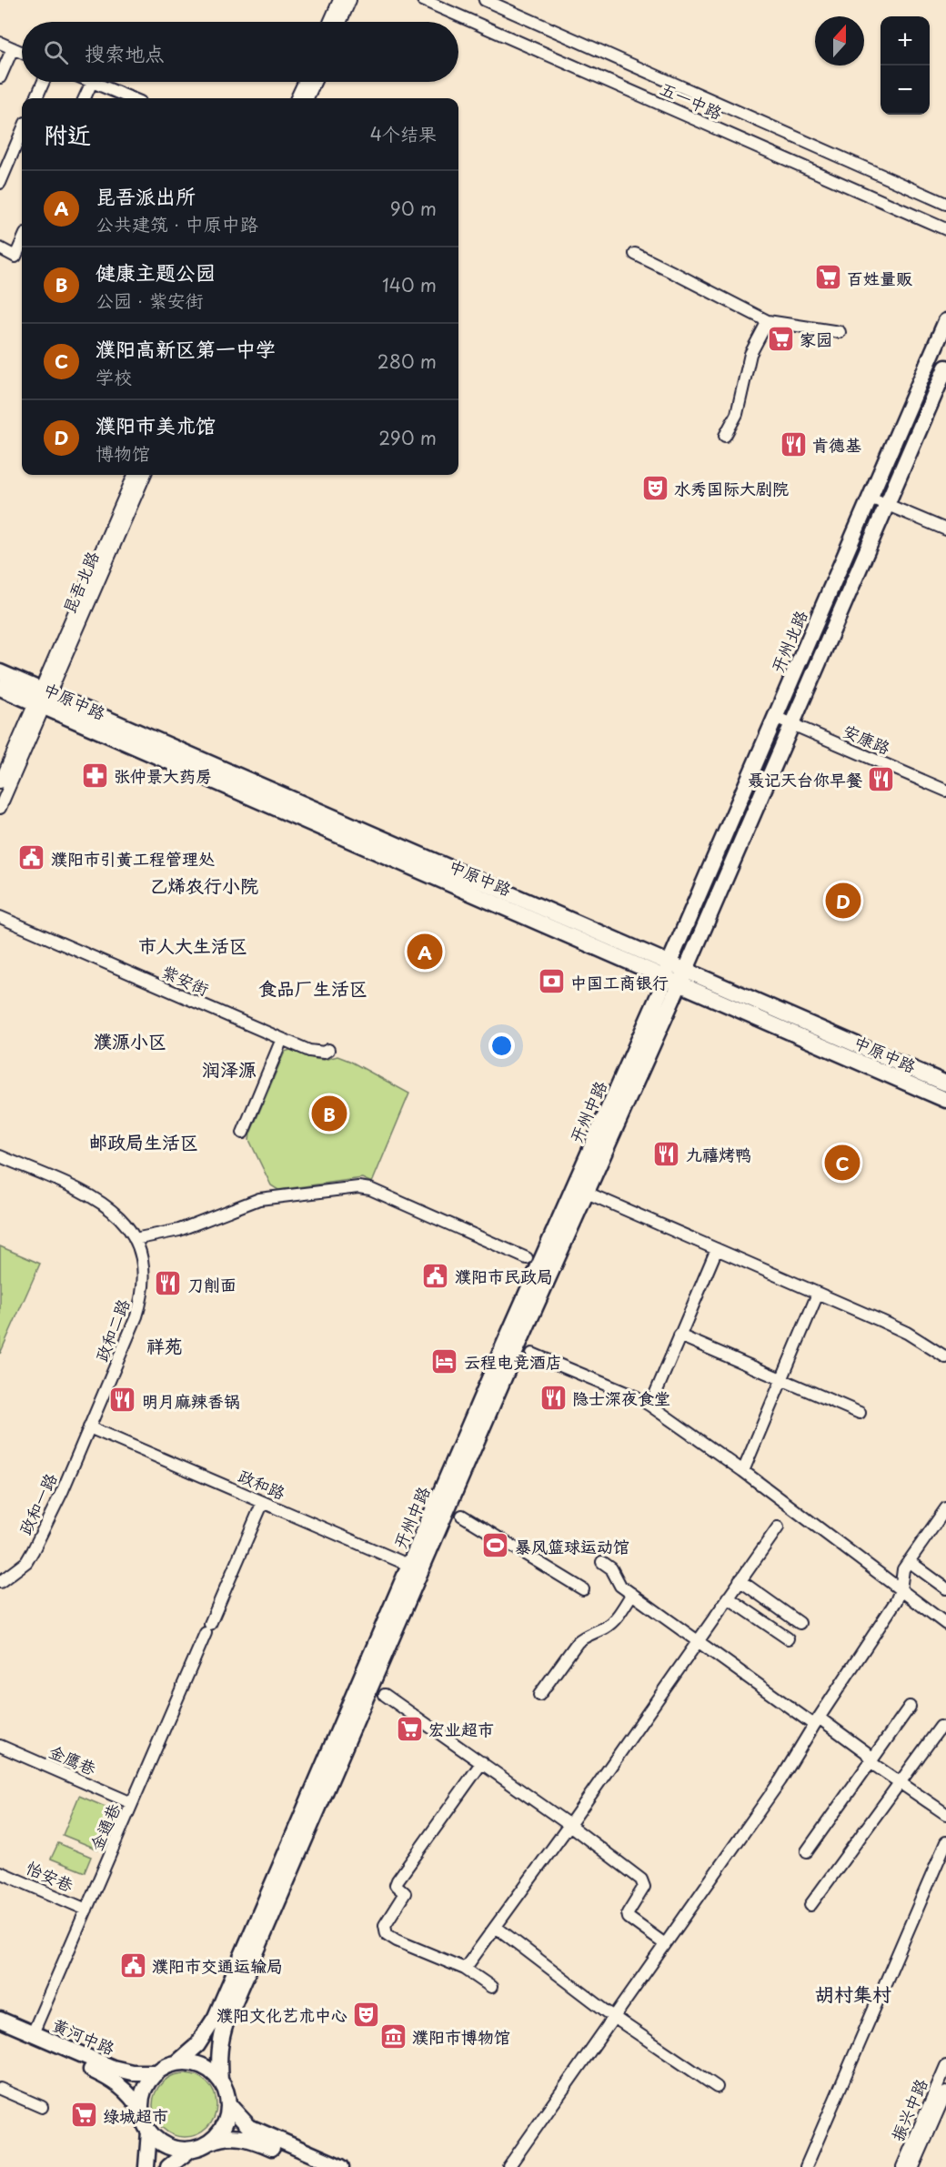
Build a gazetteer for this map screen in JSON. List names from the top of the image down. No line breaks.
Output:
{"streets":{"main road":["开州北路","中原中路","开州中路","黄河中路"],"street":["五一中路","昆吾北路","安康路","紫安街","政和二路","政和路","政和一路","金鹰巷","金通巷","怡安巷","振兴中路"]},"crossings":[["昆吾北路","中原中路"],["开州北路","中原中路"],["开州北路","安康路"],["开州北路","开州中路"],["中原中路","开州中路"],["开州中路","政和路"],["开州中路","黄河中路"],["政和二路","政和路"],["政和二路","政和一路"],["政和路","政和一路"],["政和路","金通巷"],["金鹰巷","金通巷"],["金通巷","怡安巷"],["金通巷","黄河中路"]],"districts":["乙烯农行小院","市人大生活区","食品厂生活区","濮源小区","润泽源","邮政局生活区","祥苑","胡村集村"],"places":{"supermarket":["百姓量贩","家园","宏业超市","绿城超市"],"restaurant":["肯德基","聂记天台你早餐","九禧烤鸭","刀削面","隐士深夜食堂","明月麻辣香锅"],"theatre":["水秀国际大剧院","濮阳文化艺术中心"],"pharmacy":["张仲景大药房"],"public building":["濮阳市引黄工程管理处","濮阳市民政局","濮阳市交通运输局"],"bank":["中国工商银行"],"hotel":["云程电竞酒店"],"sports":["暴风篮球运动馆"],"museum":["濮阳市博物馆"]},"north":"top","page":{"map_buttons":["+","−"],"search":"搜索地点","heading":["附近","4个结果"],"list":[{"mark":"A","name":"昆吾派出所","note":"公共建筑 · 中原中路","value":"90 m"},{"mark":"B","name":"健康主题公园","note":"公园 · 紫安街","value":"140 m"},{"mark":"C","name":"濮阳高新区第一中学","note":"学校","value":"280 m"},{"mark":"D","name":"濮阳市美术馆","note":"博物馆","value":"290 m"}],"pins":["D","A","B","C"]}}
